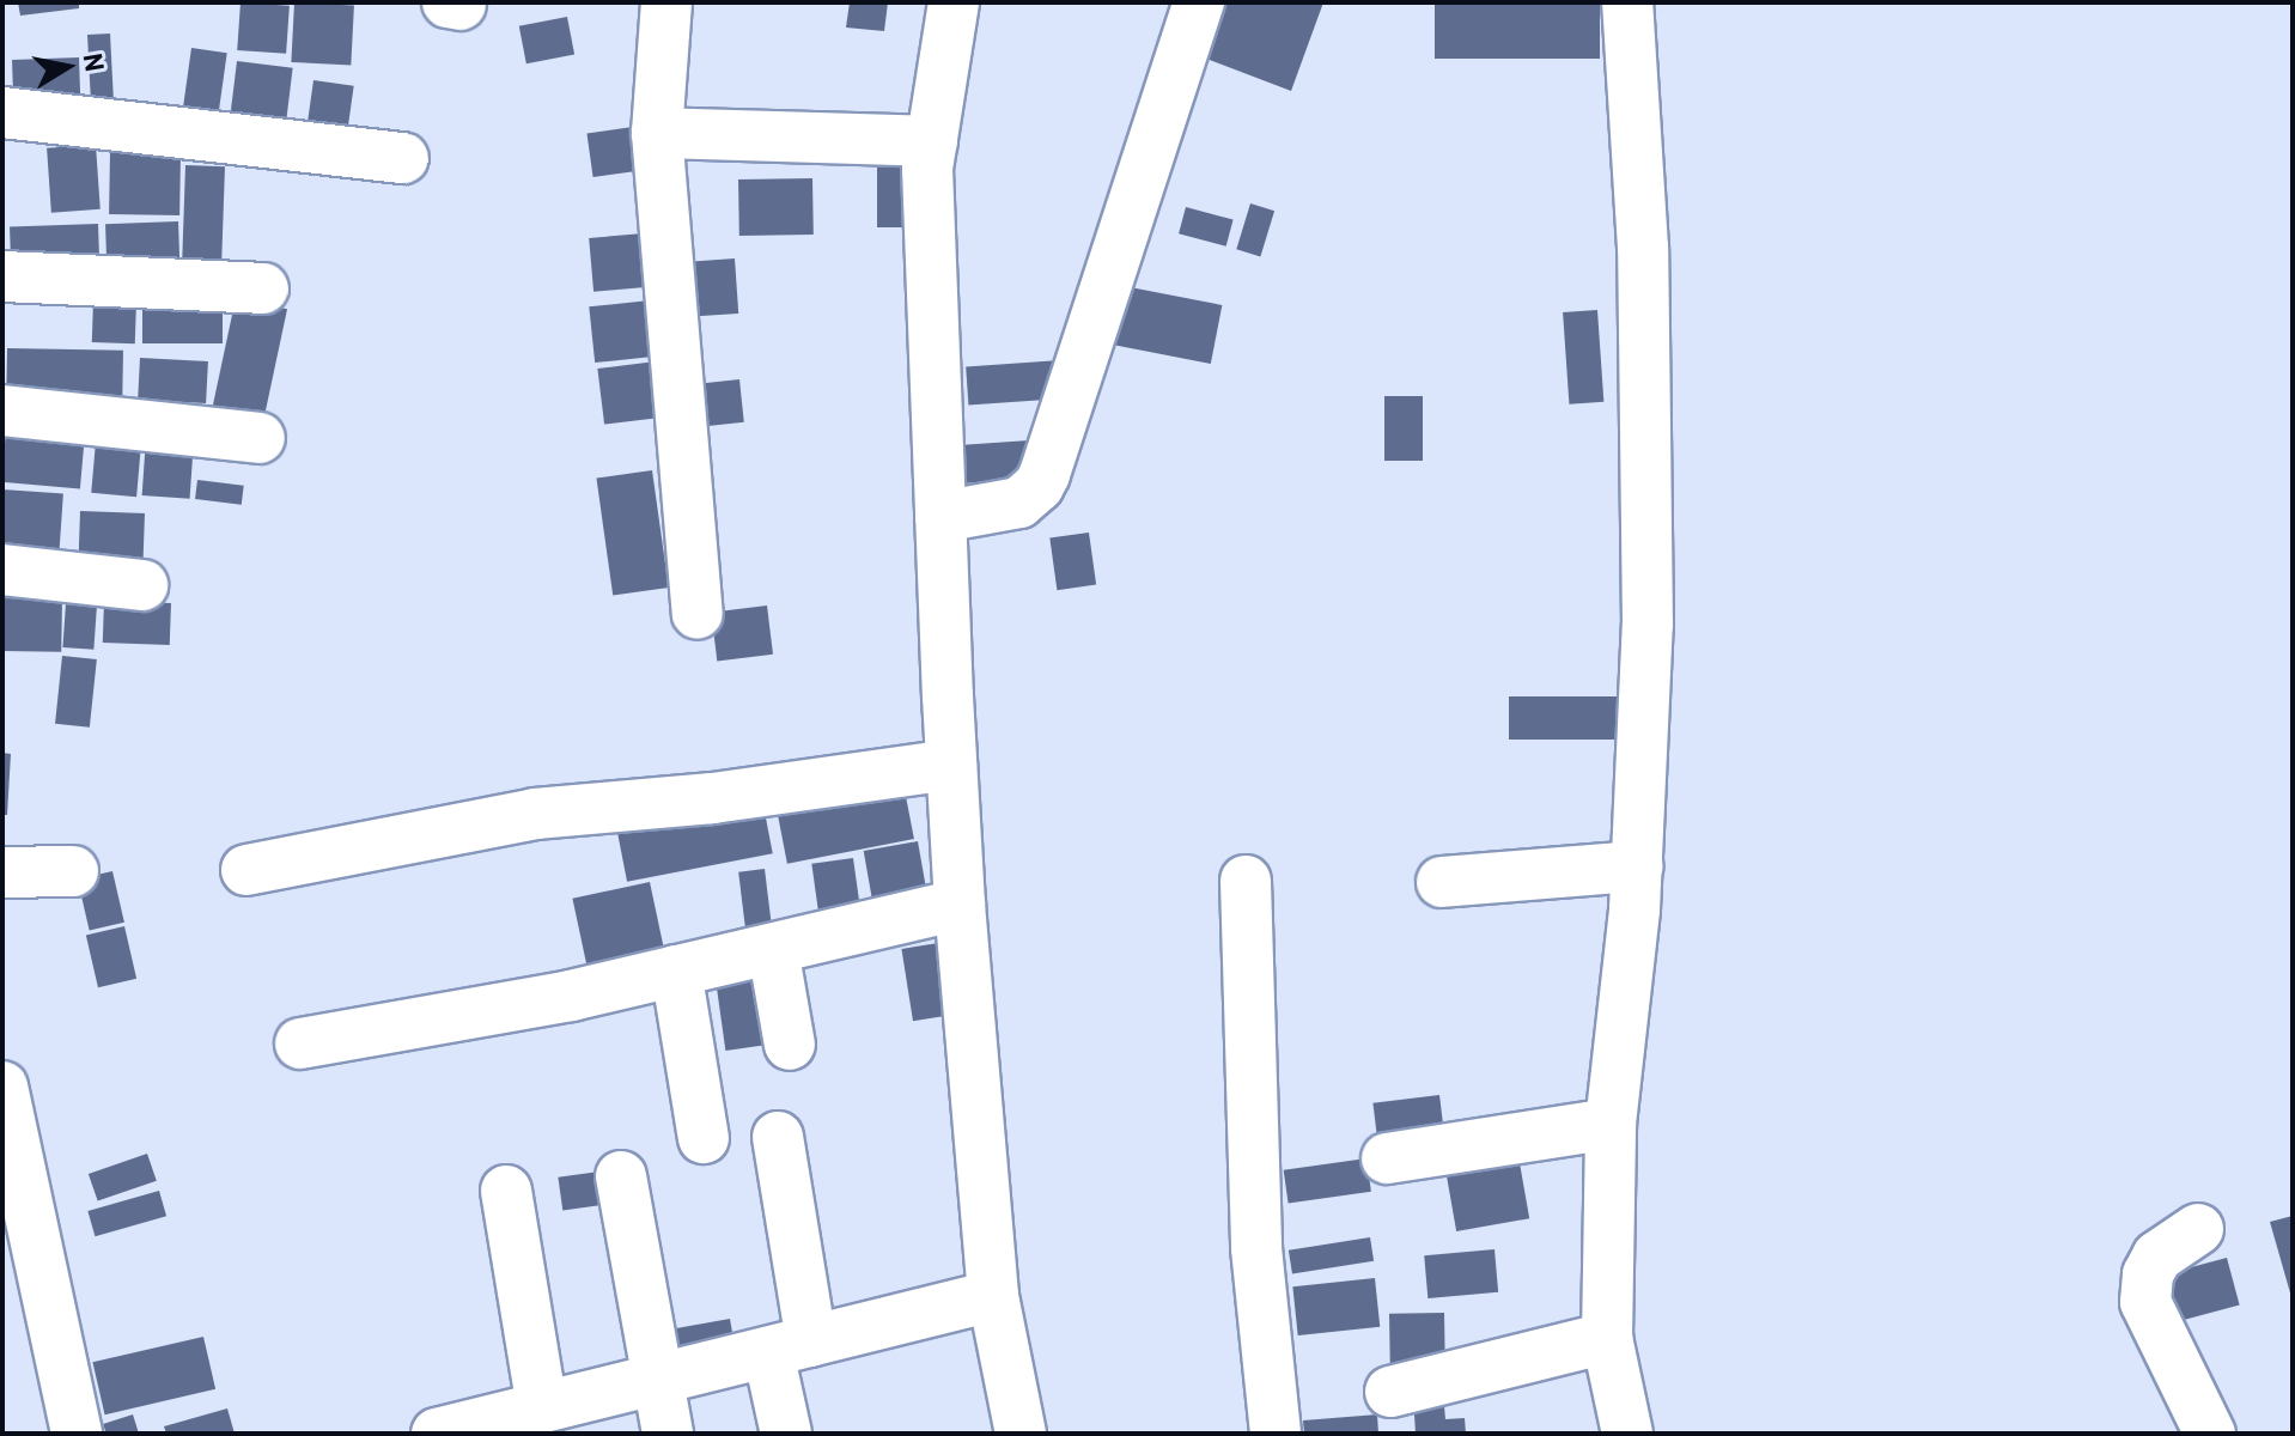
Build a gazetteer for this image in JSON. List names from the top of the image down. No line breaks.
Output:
{"north":"right"}
